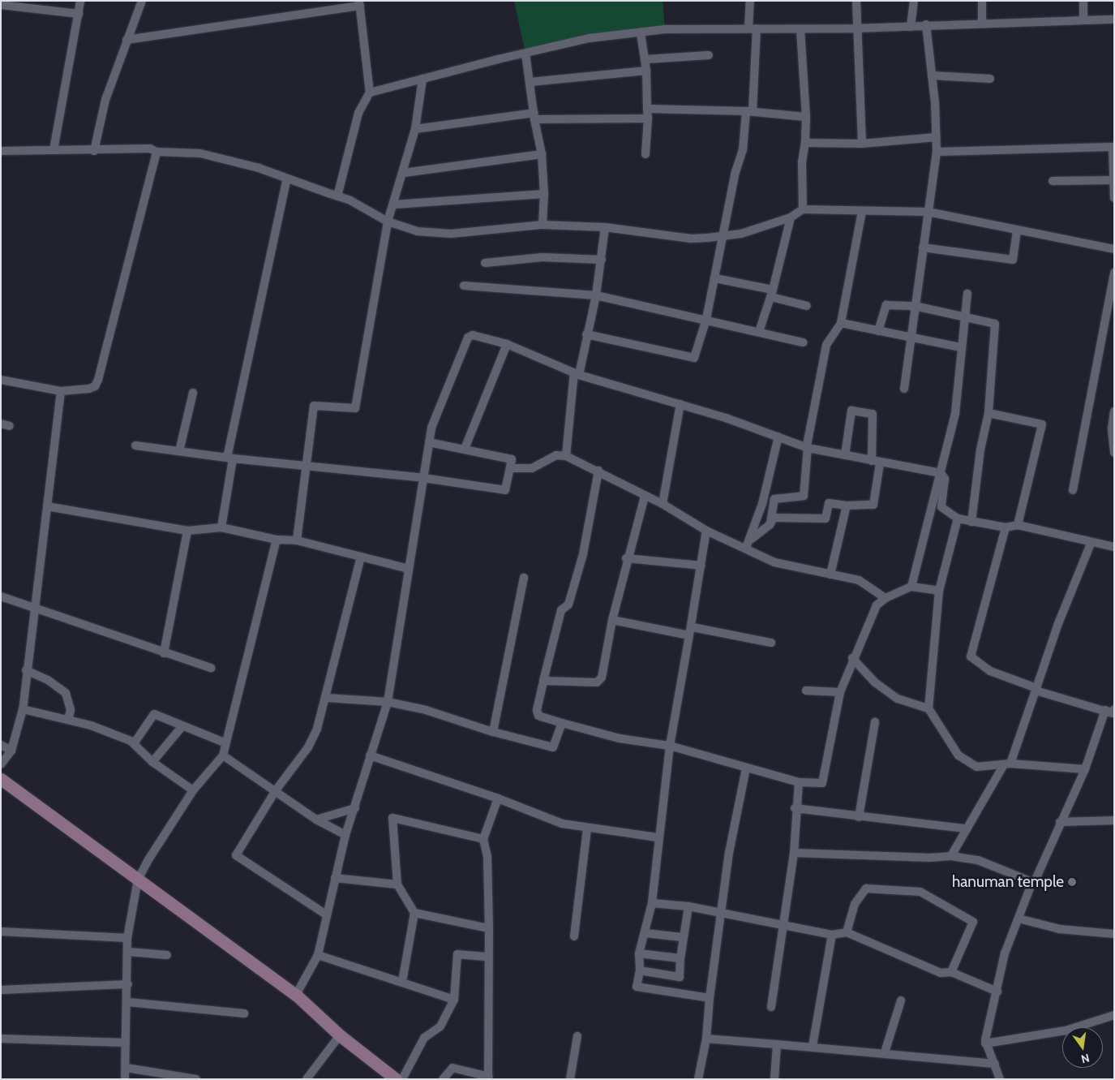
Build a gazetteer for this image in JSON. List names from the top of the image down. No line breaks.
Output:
{"places":["hanuman temple"],"north":"bottom"}
